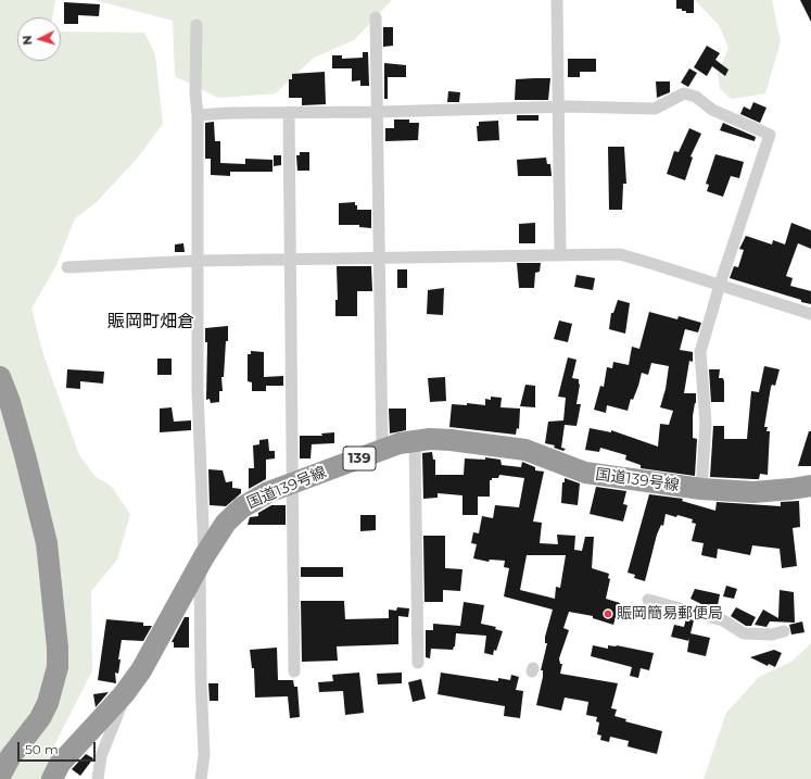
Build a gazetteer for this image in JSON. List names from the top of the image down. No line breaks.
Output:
{"streets":{"highway":["139","国道139号線"]},"districts":["賑岡町畑倉"],"places":["賑岡簡易郵便局"],"scale_bar":"50 m","north":"left"}
